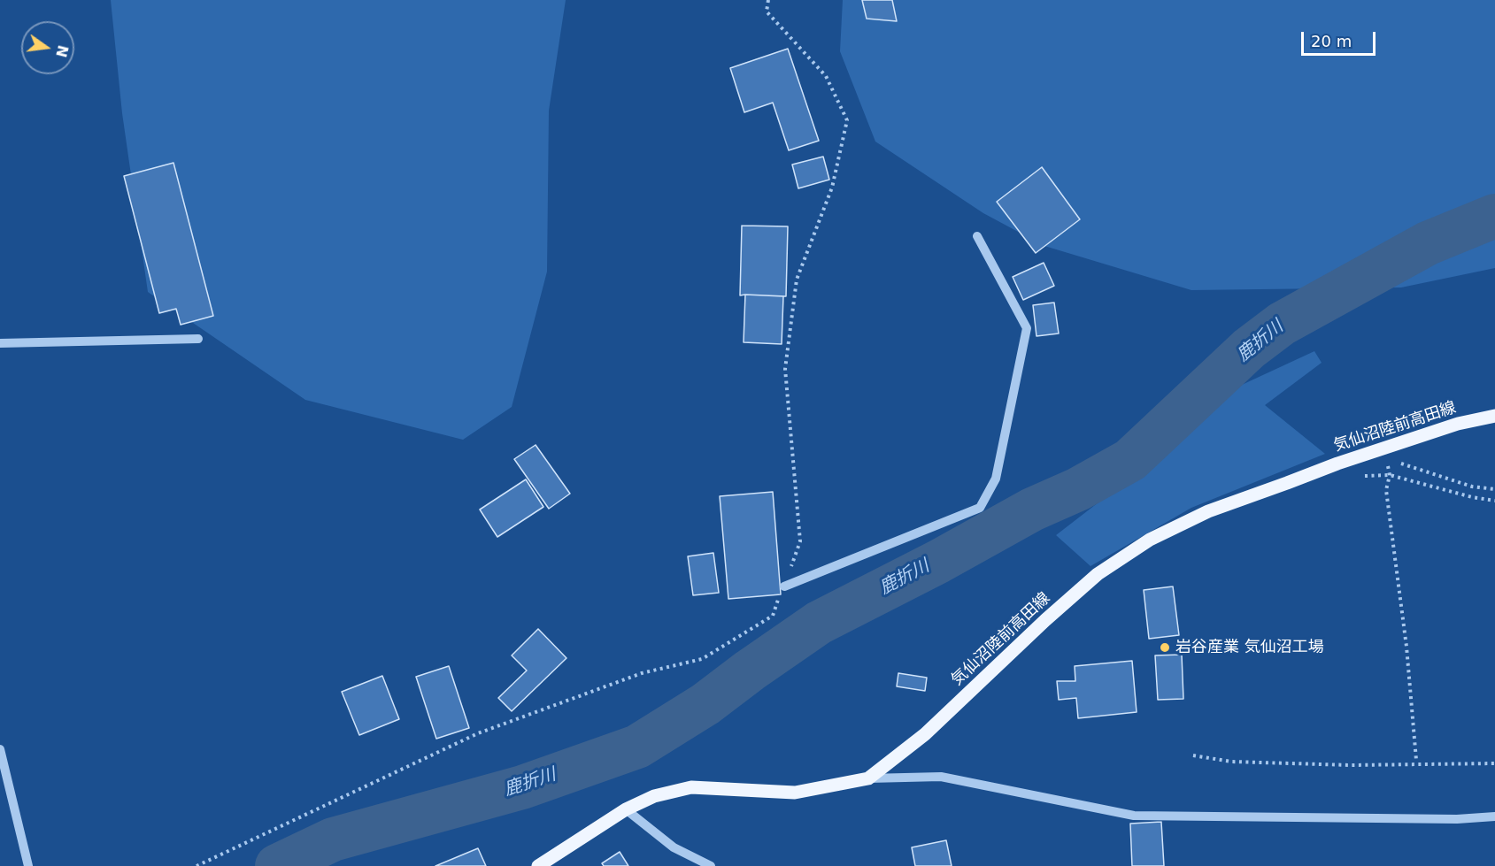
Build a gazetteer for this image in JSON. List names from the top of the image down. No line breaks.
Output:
{"streets":{"main road":["気仙沼陸前高田線"]},"water":["鹿折川"],"places":["岩谷産業 気仙沼工場"],"scale_bar":"20 m","north":"right"}
